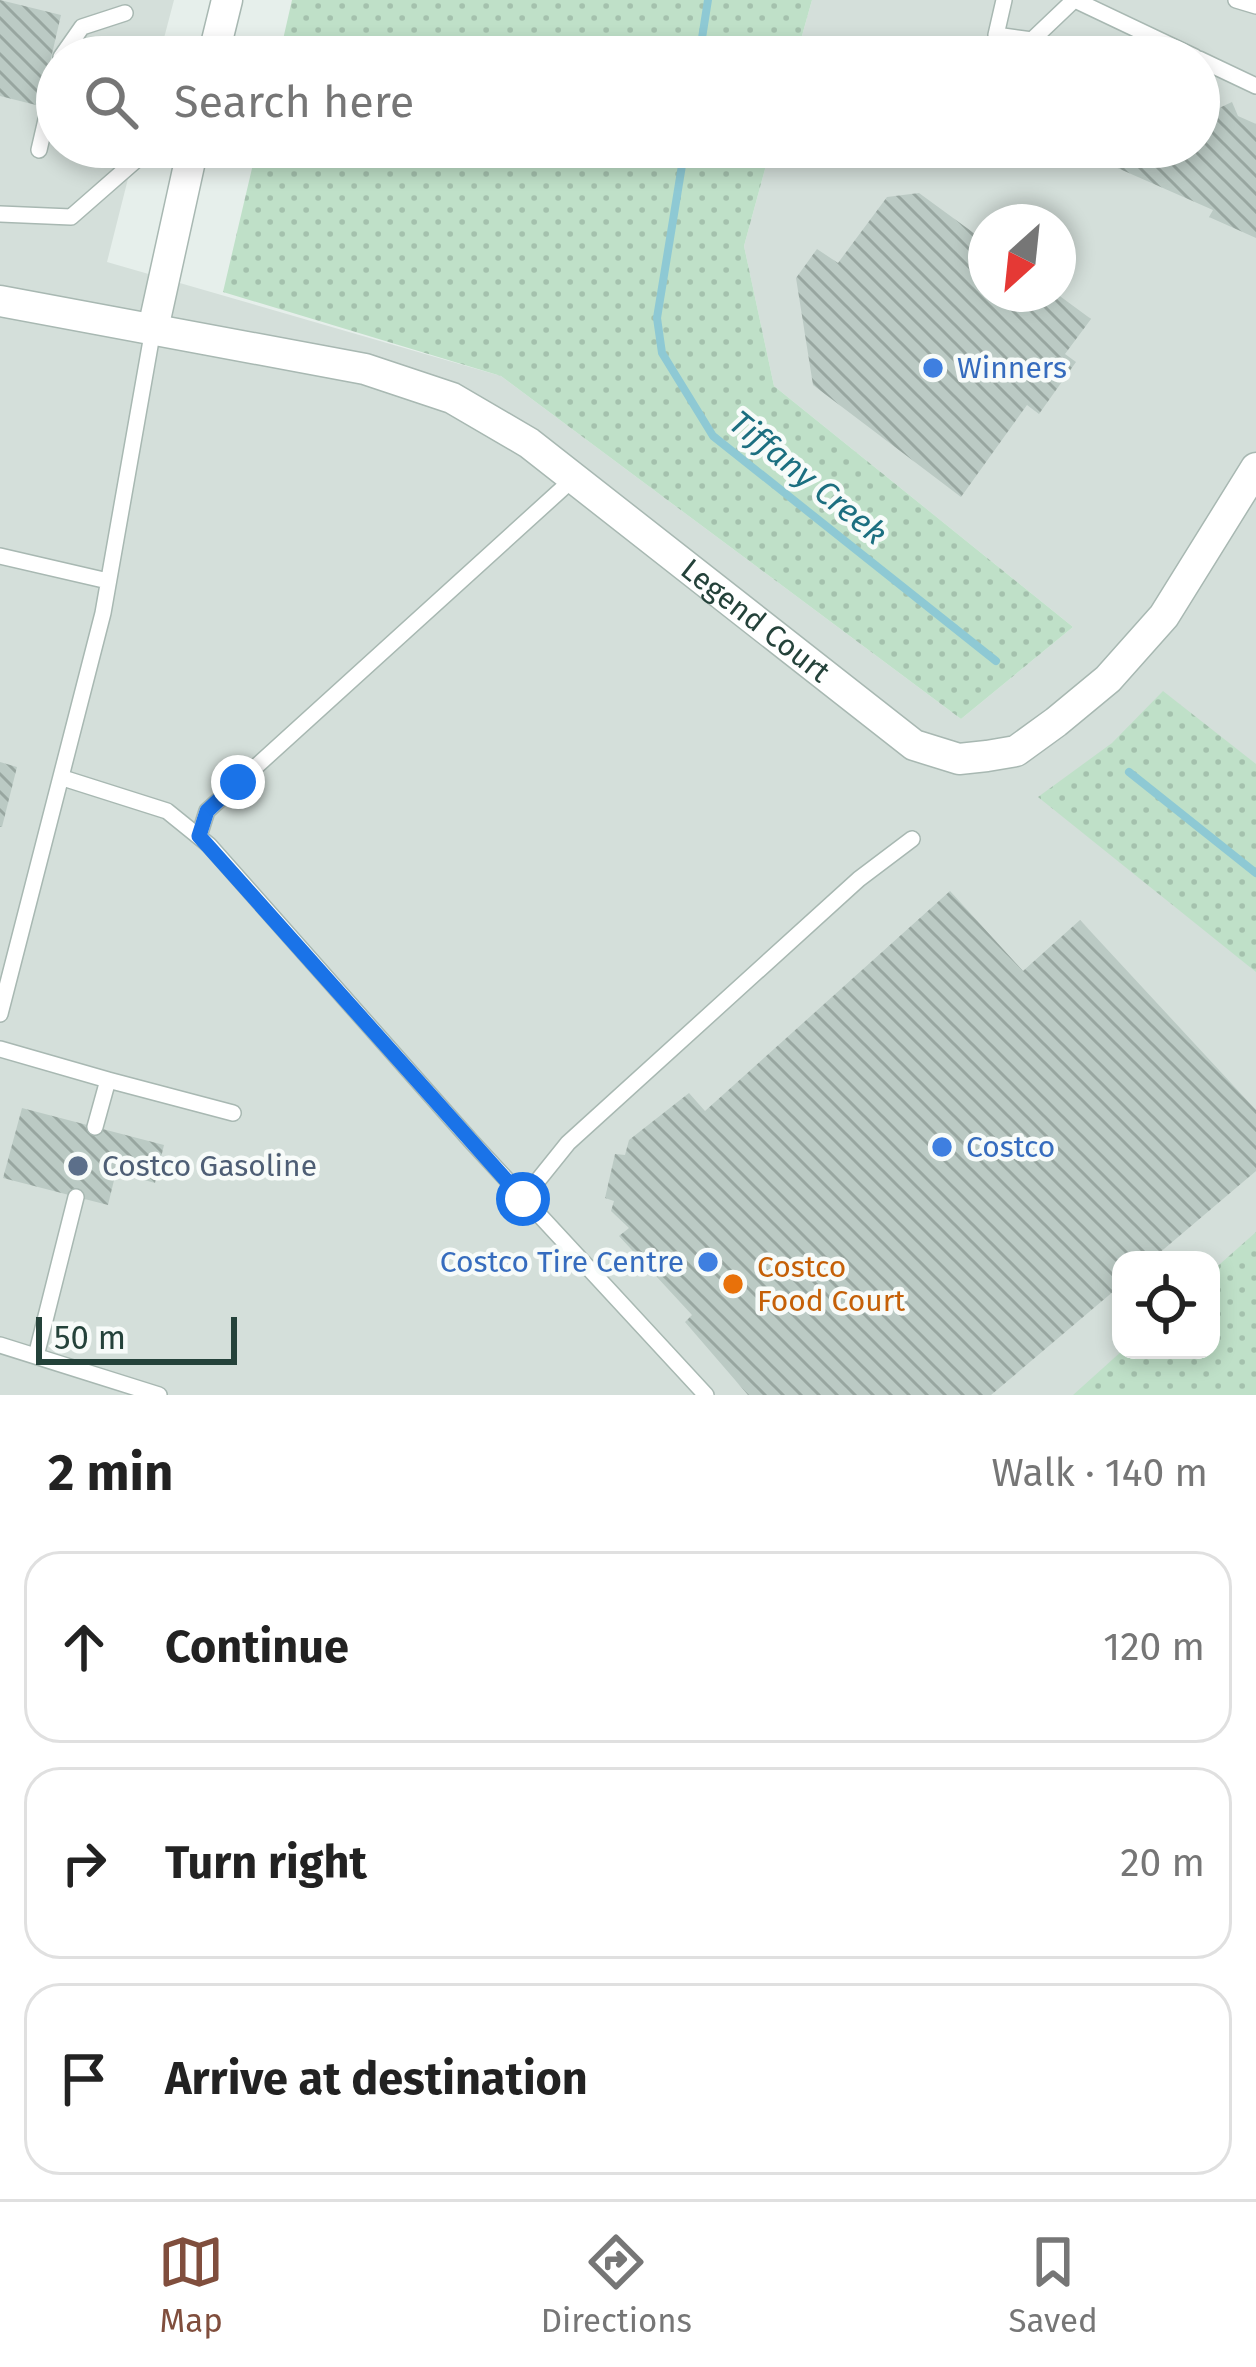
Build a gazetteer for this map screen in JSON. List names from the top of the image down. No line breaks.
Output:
{"streets":{"street":["Legend Court"]},"water":["Tiffany Creek"],"places":["Winners","Costco","Costco Gasoline","Costco Tire Centre","Costco Food Court"],"scale_bar":"50 m","north":"bottom left","page":{"search":"Search here","scale":"50 m","heading":["2 min","Walk · 140 m"],"list":[["Continue","120 m"],["Turn right","20 m"],"Arrive at destination"],"nav":["Map","Directions","Saved"]}}
